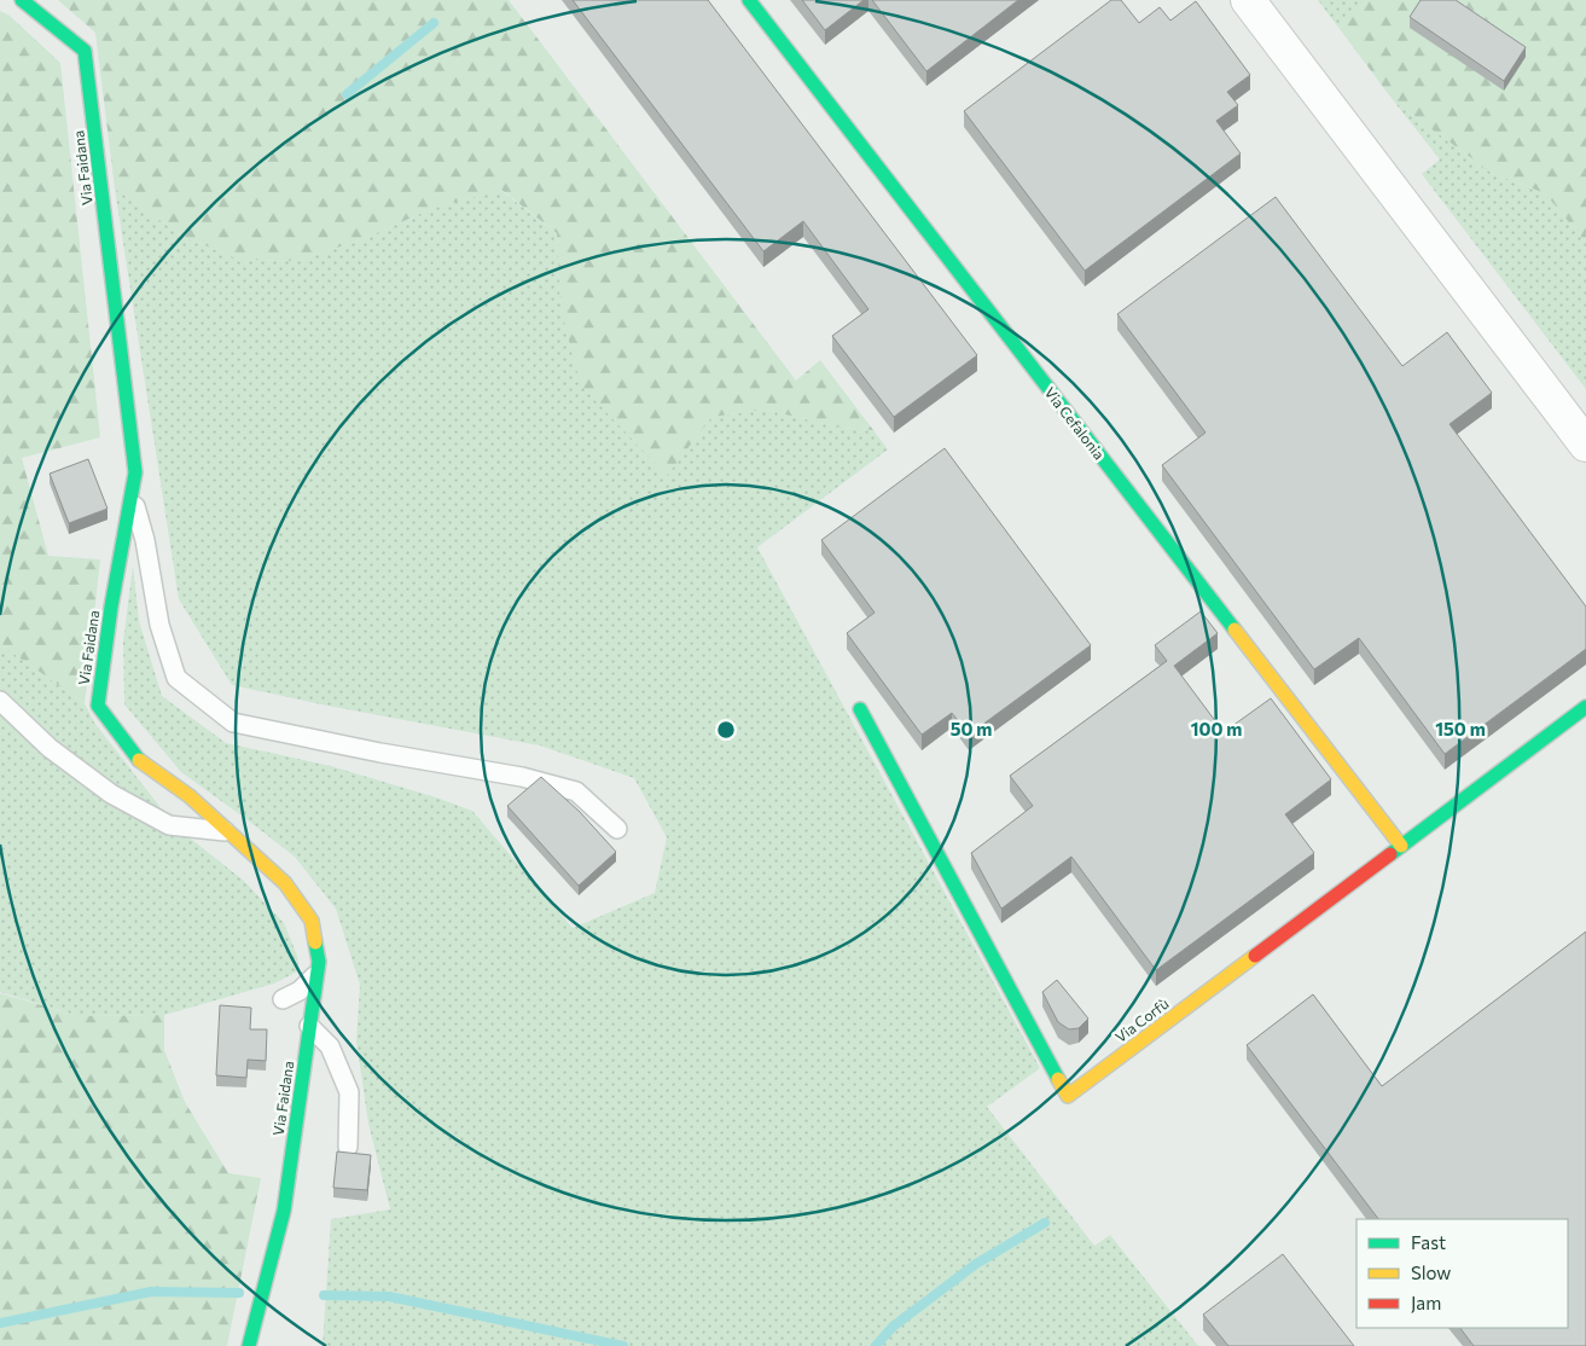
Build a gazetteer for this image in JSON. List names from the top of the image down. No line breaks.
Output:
{"streets":{"street":["Via Faidana","Via Cefalonia","Via Corfù"]},"crossings":[["Via Cefalonia","Via Corfù"]],"legend":["Fast","Slow","Jam"],"rings":["50 m","100 m","150 m"]}
